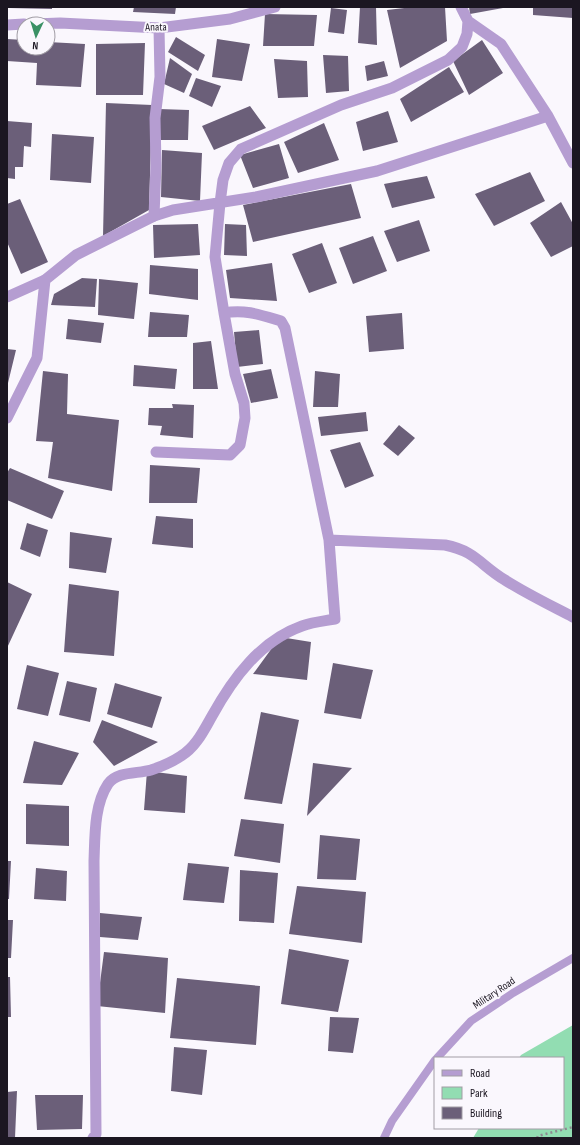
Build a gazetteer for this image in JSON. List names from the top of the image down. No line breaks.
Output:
{"streets":{"street":["Anata"],"lane":["Military Road"]},"legend":["Road","Park","Building"],"north":"bottom"}
